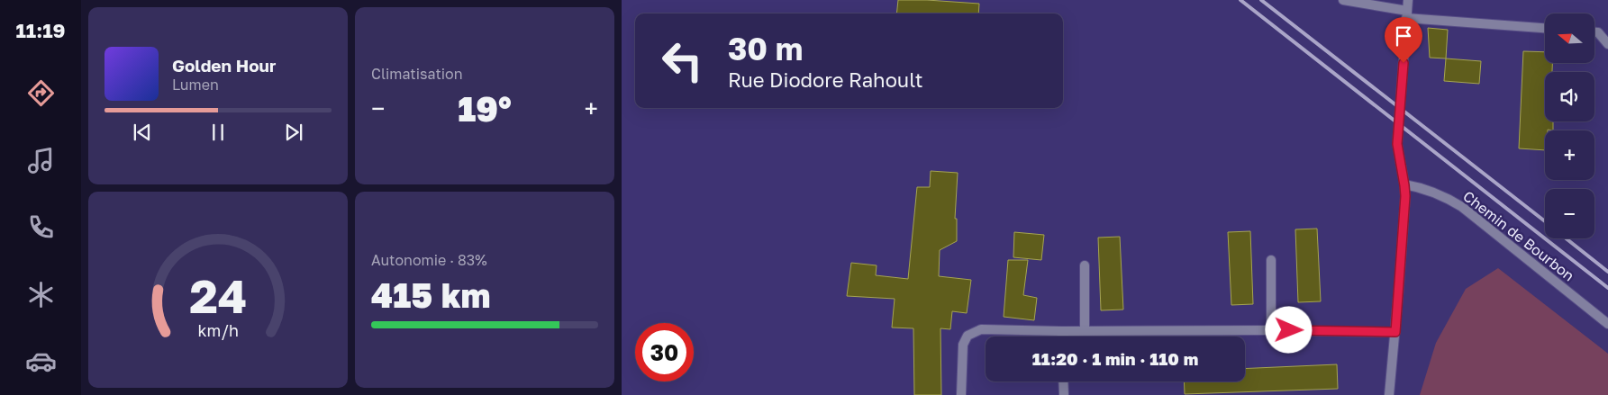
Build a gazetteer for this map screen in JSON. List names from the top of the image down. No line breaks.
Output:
{"streets":{"street":["Chemin de Bourbon"]},"north":"left","page":{"tabs":"11:19","tile":["Climatisation",["Autonomie · 83%","415 km"]],"map_buttons":["+","−"],"turn":["30 m","Rue Diodore Rahoult"],"song":["Golden Hour","Lumen"],"heat":["−","19°","+"],"limit":"30","trip":"11:20 · 1 min · 110 m","gauge":["24","km/h"]}}
